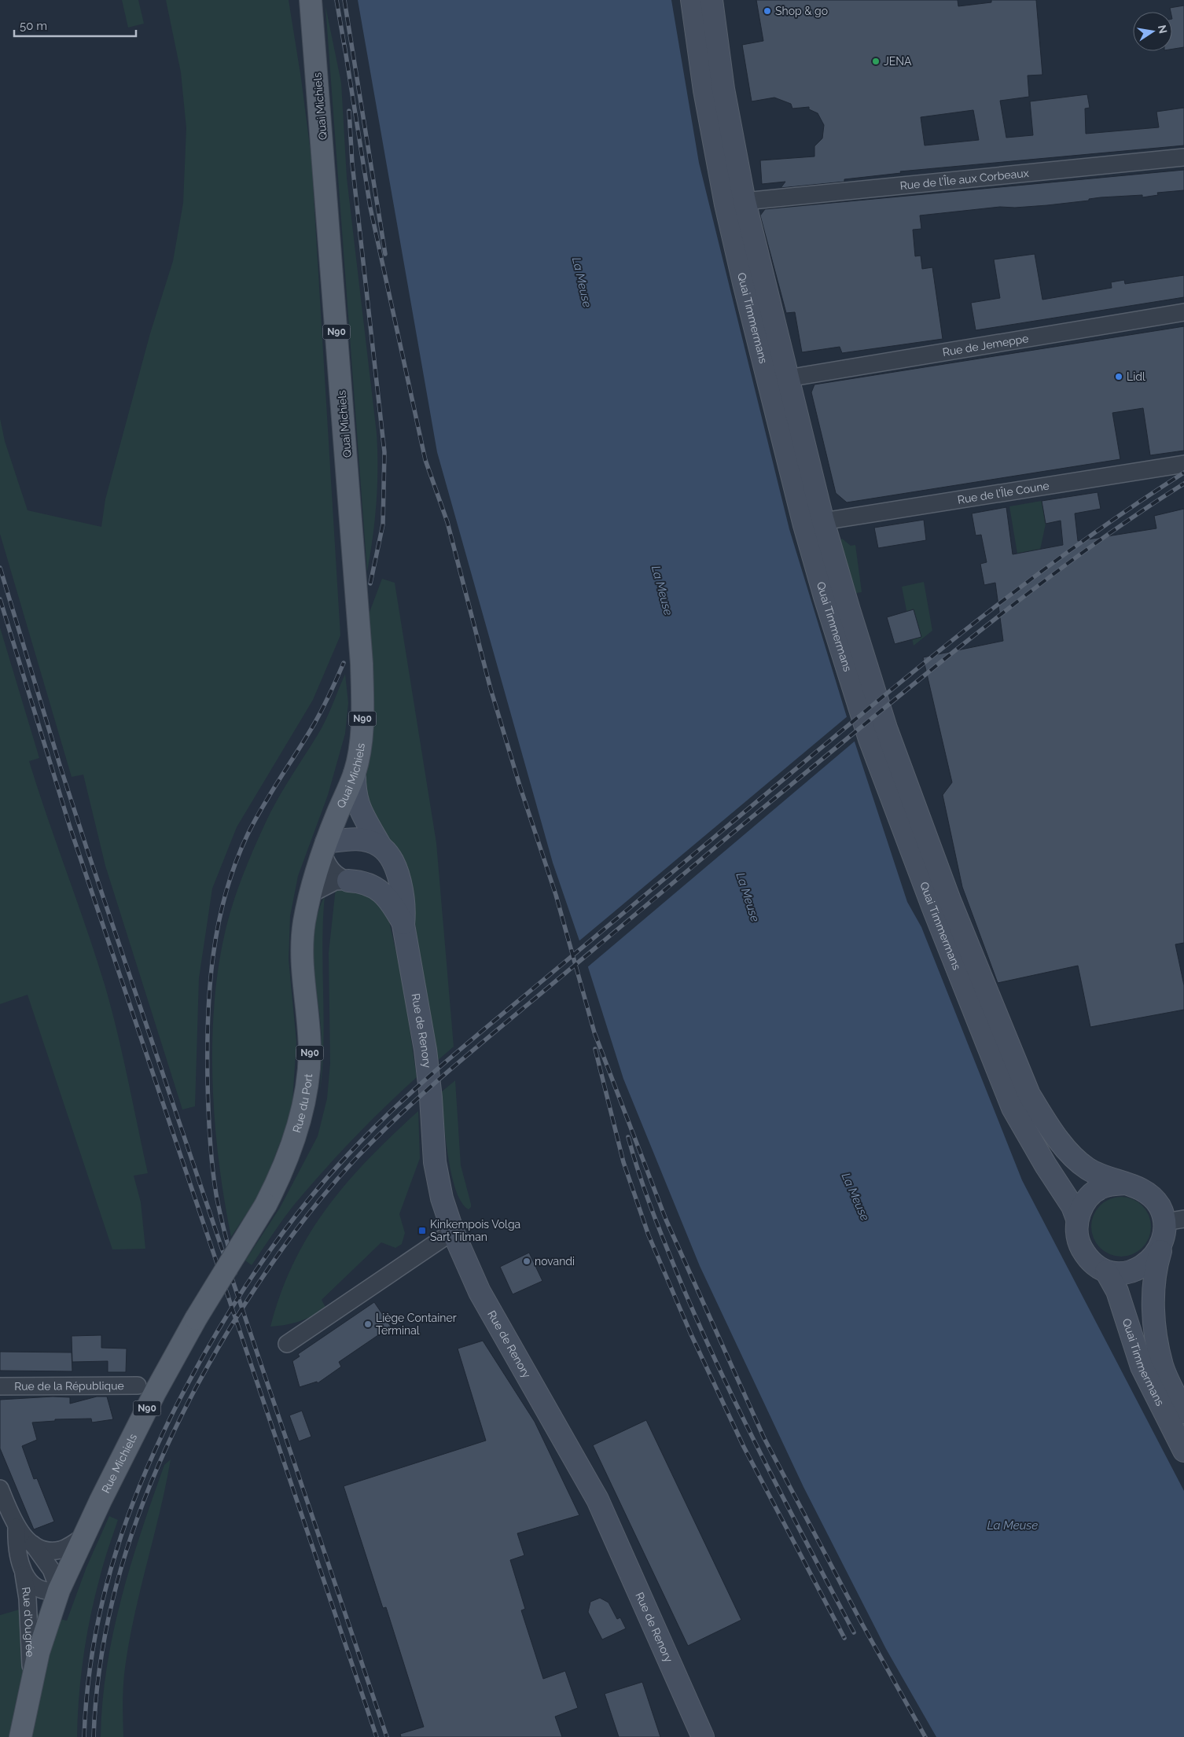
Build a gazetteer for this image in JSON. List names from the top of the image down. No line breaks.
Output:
{"streets":{"main road":["Quai Michiels","Quai Timmermans","N90","Rue de Renory","Rue du Port","Rue Michiels","Rue d'Ougrée"],"street":["Rue de l'Île aux Corbeaux","Rue de Jemeppe","Rue de l'Île Coune","Rue de la République"]},"crossings":[["Quai Michiels","Rue de Renory"],["Quai Michiels","Rue du Port"],["Rue de l'Île aux Corbeaux","Quai Timmermans"],["Quai Timmermans","Rue de Jemeppe"],["Quai Timmermans","Rue de l'Île Coune"],["Rue de Renory","Rue du Port"],["Rue du Port","Rue Michiels"],["Rue Michiels","Rue d'Ougrée"]],"water":["La Meuse"],"places":{"other":["Shop & go","JENA","Lidl","novandi","Liège Container Terminal"],"transit":["Kinkempois Volga Sart Tilman"]},"scale_bar":"50 m","north":"right"}
